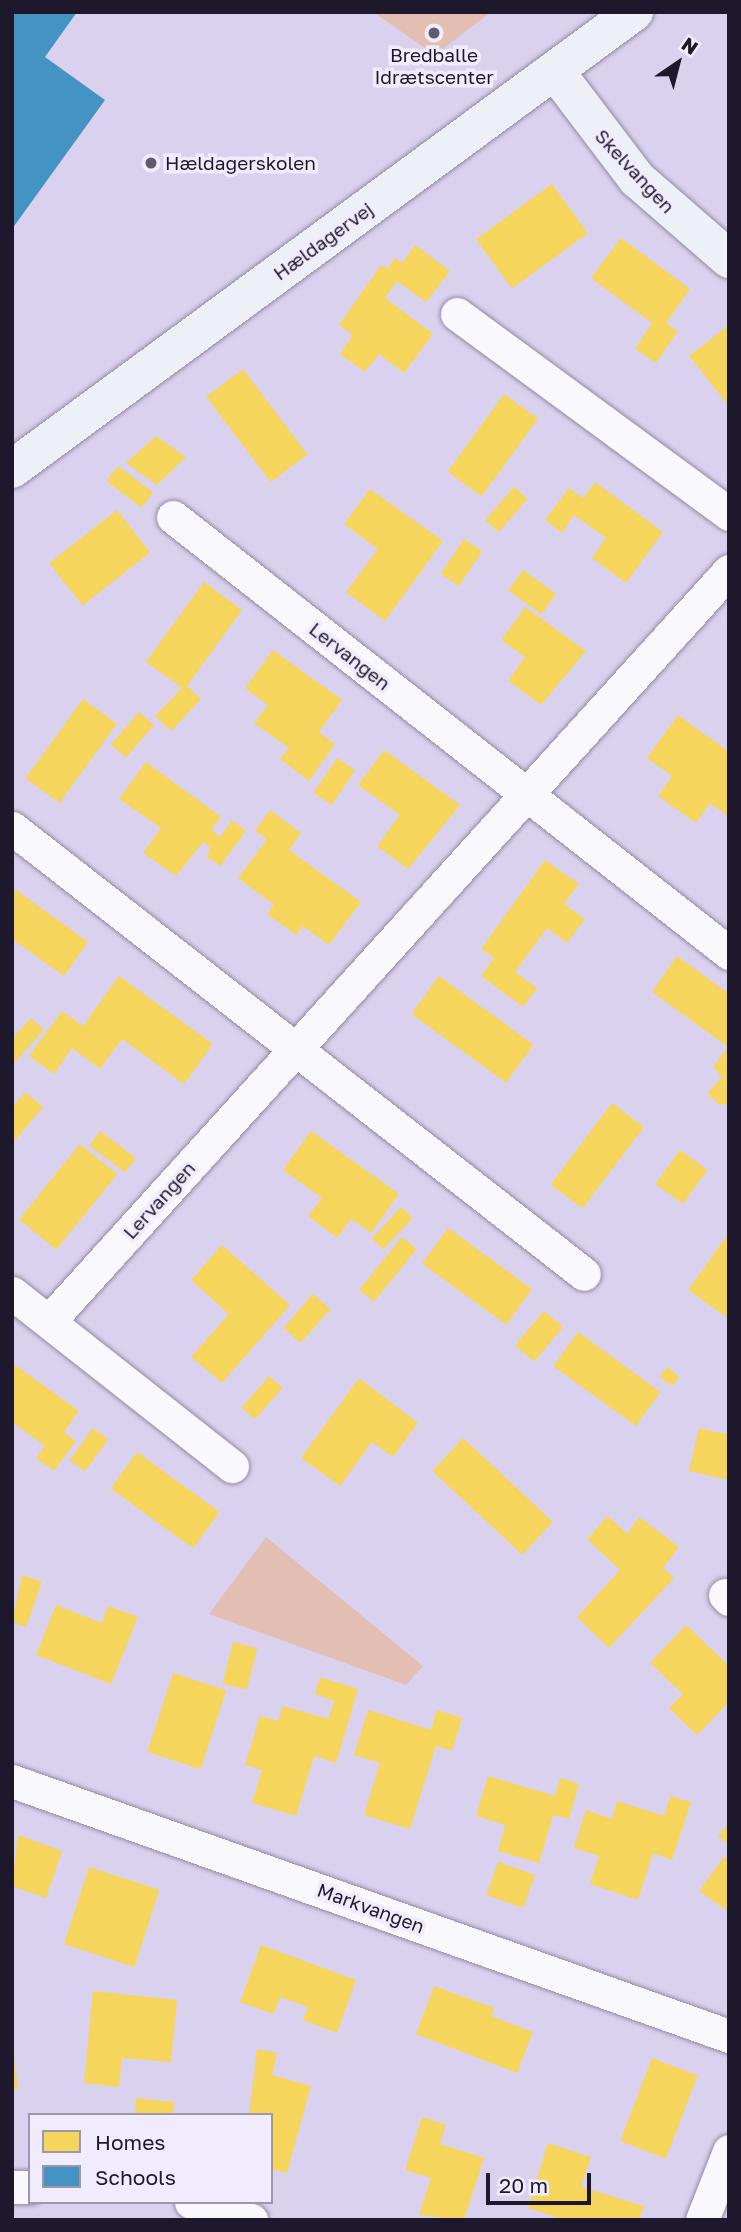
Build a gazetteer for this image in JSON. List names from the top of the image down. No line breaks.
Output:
{"streets":{"street":["Skelvangen","Hældagervej","Lervangen","Markvangen"]},"crossings":[["Skelvangen","Hældagervej"]],"places":["Bredballe Idrætscenter","Hældagerskolen"],"legend":["Homes","Schools"],"scale_bar":"20 m","north":"top right"}
